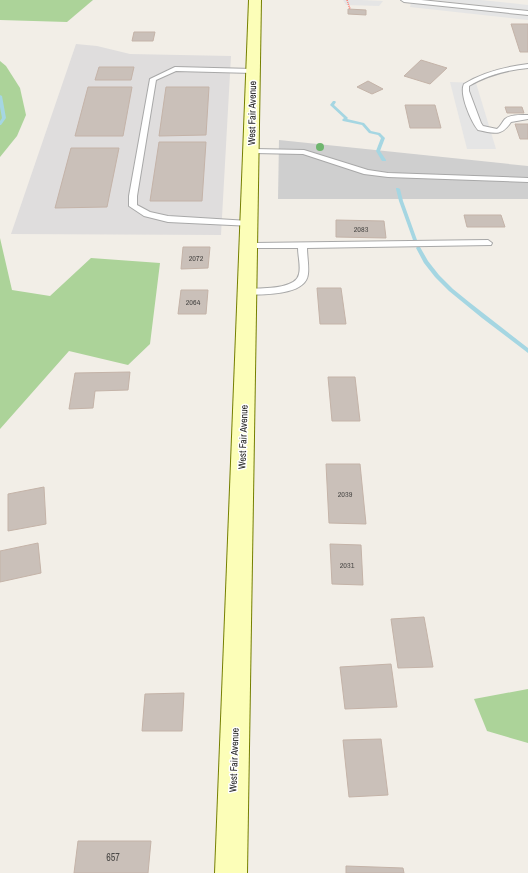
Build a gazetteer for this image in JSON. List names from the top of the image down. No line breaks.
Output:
{"streets":{"street":["West Fair Avenue"]},"house_numbers":["2083","2072","2064","2039","2031","657"]}
